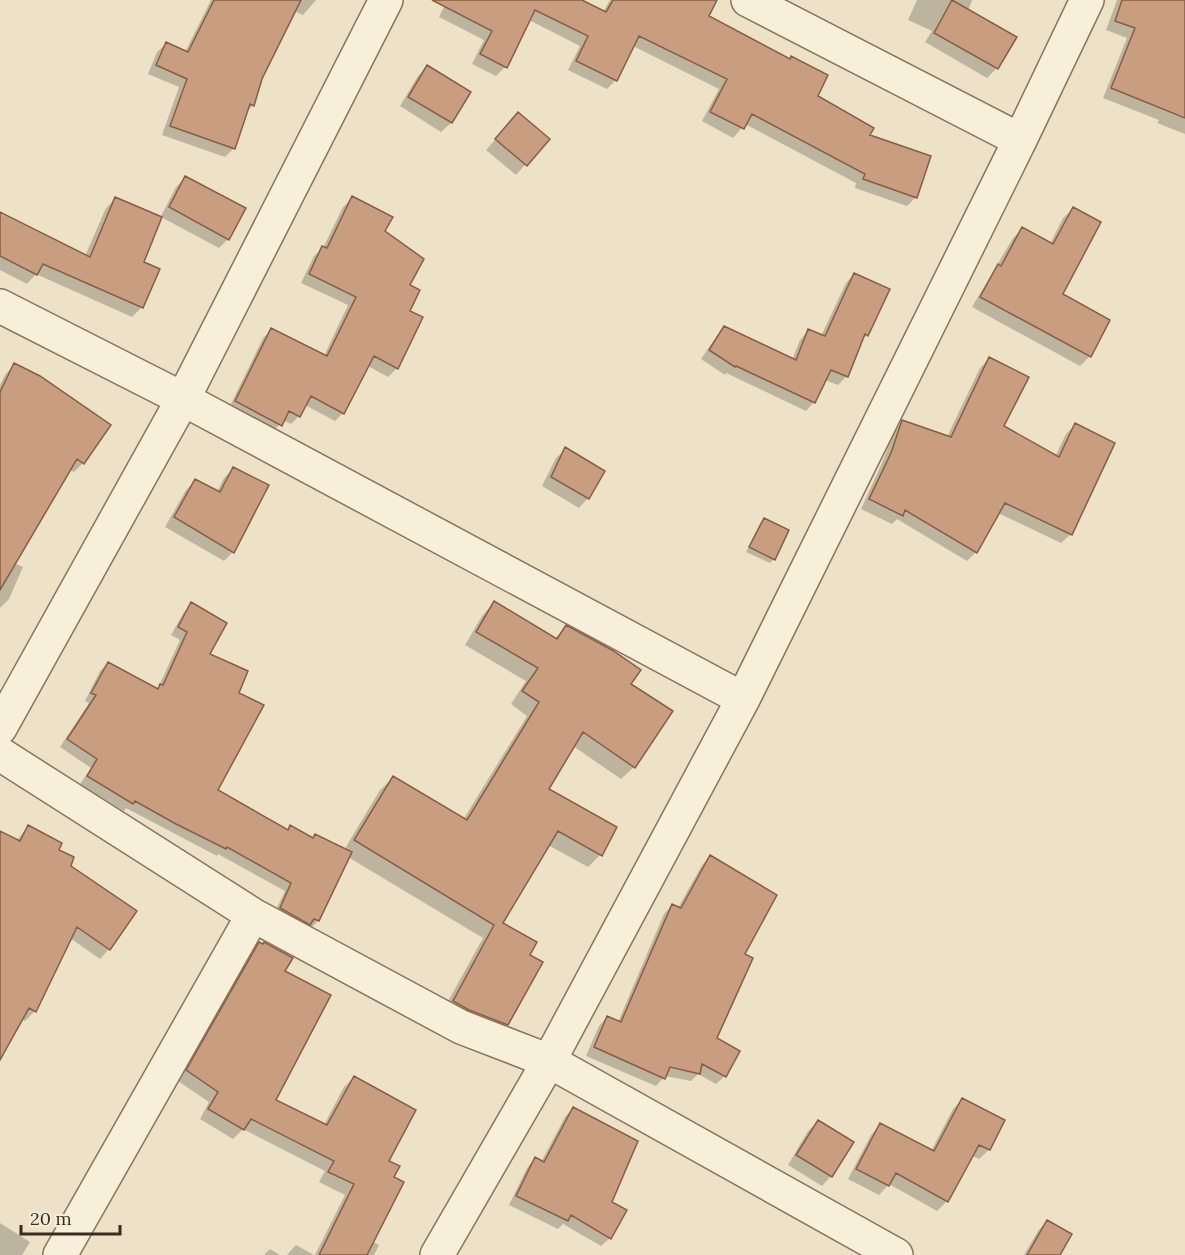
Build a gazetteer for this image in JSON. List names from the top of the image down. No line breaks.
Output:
{"scale_bar":"20 m"}
